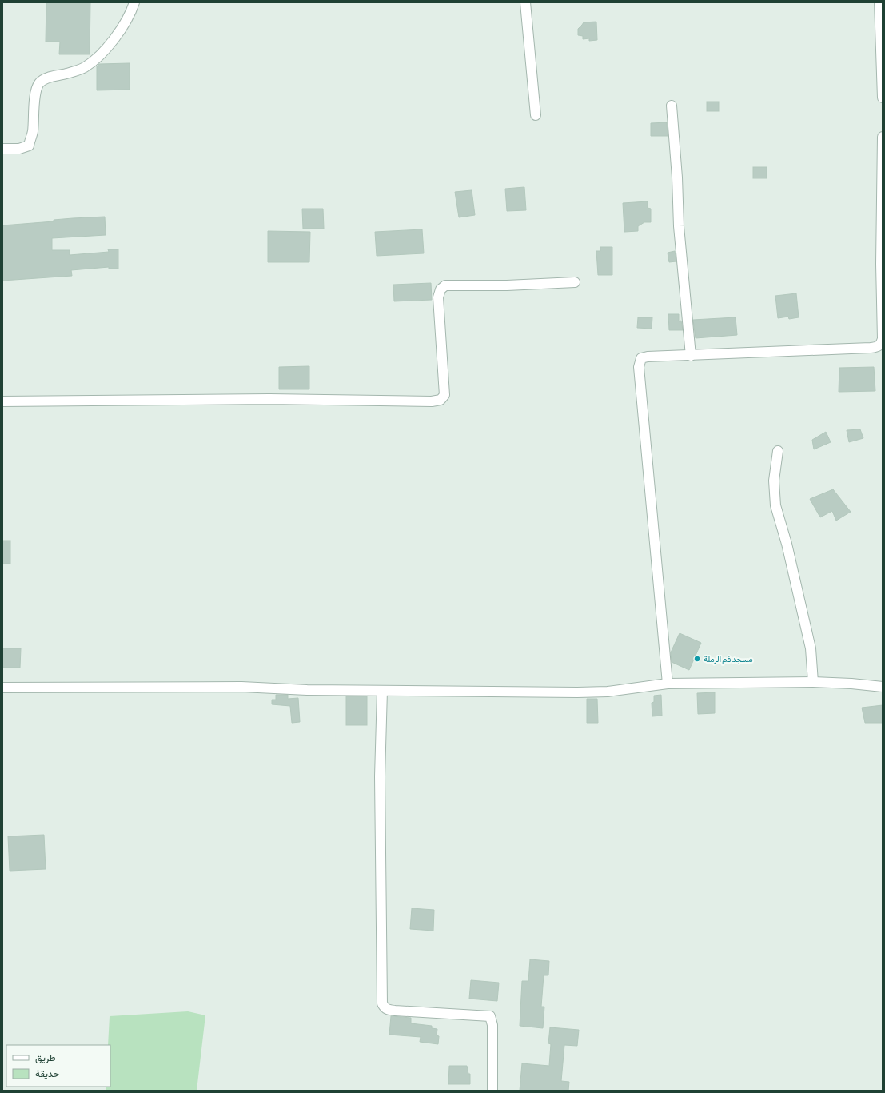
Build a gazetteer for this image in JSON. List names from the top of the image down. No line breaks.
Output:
{"places":["مسجد فم الرملة"],"legend":["طريق","حديقة"]}
